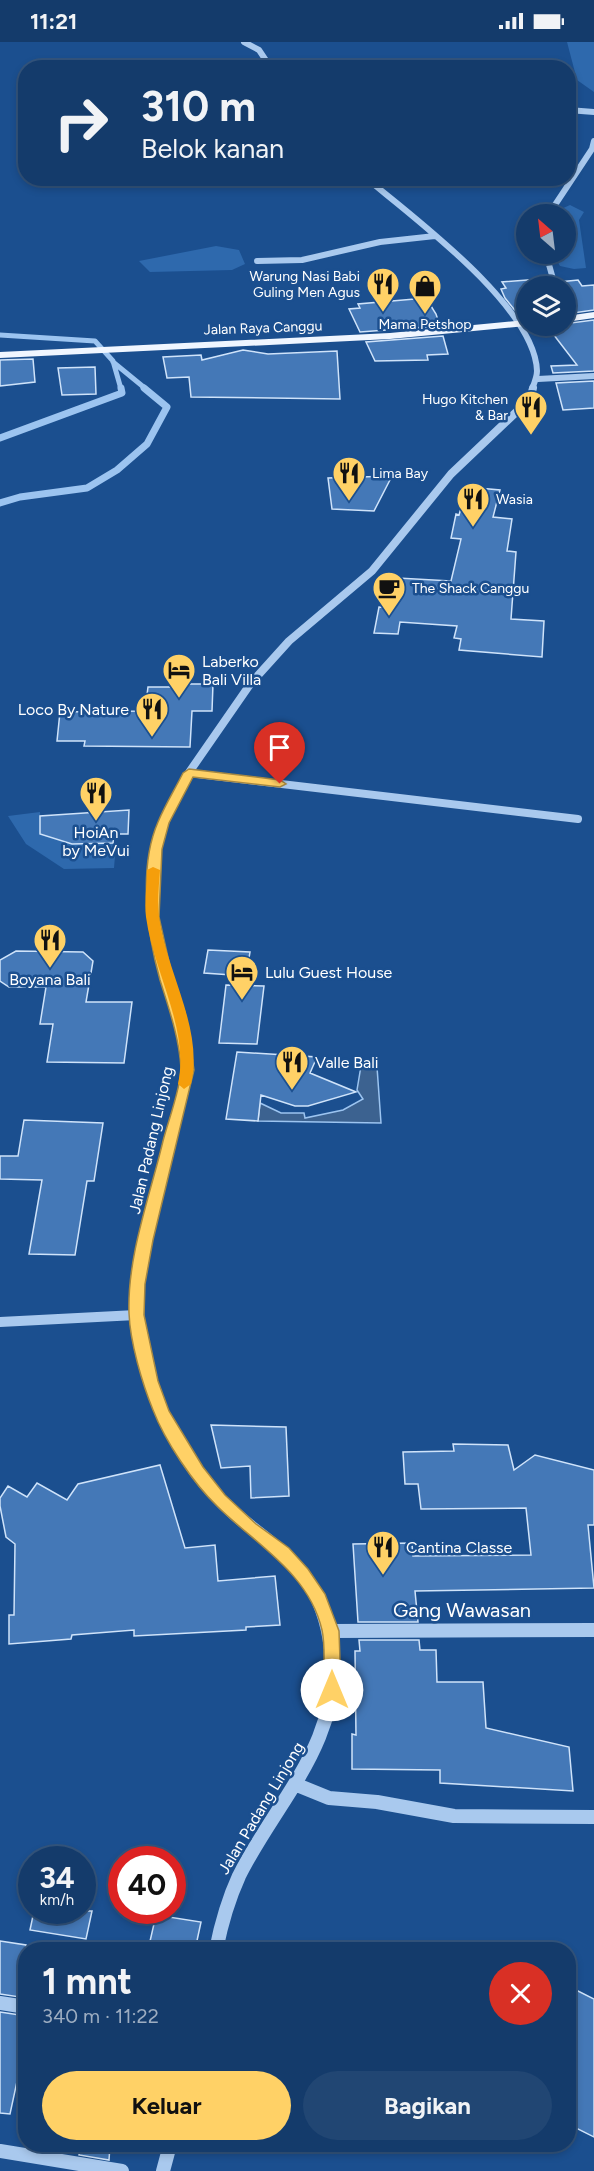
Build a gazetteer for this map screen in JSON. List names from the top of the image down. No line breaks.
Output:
{"streets":{"main road":["Jalan Raya Canggu"],"street":["Jalan Padang Linjong","Gang Wawasan"]},"crossings":[["Jalan Padang Linjong","Gang Wawasan"]],"places":{"restaurant":["Warung Nasi Babi Guling Men Agus","Hugo Kitchen & Bar","Lima Bay","Wasia","Loco By Nature","HoiAn by MeVui","Boyana Bali","Valle Bali","Cantina Classe"],"shop":["Mama Petshop"],"cafe":["The Shack Canggu"],"hotel":["Laberko Bali Villa","Lulu Guest House"]},"north":"top left","page":{"status":"11:21","turn":["310 m","Belok kanan"],"speed":"34 km/h","limit":"40","heading":["1 mnt","340 m · 11:22"],"buttons":["Keluar","Bagikan"]}}
